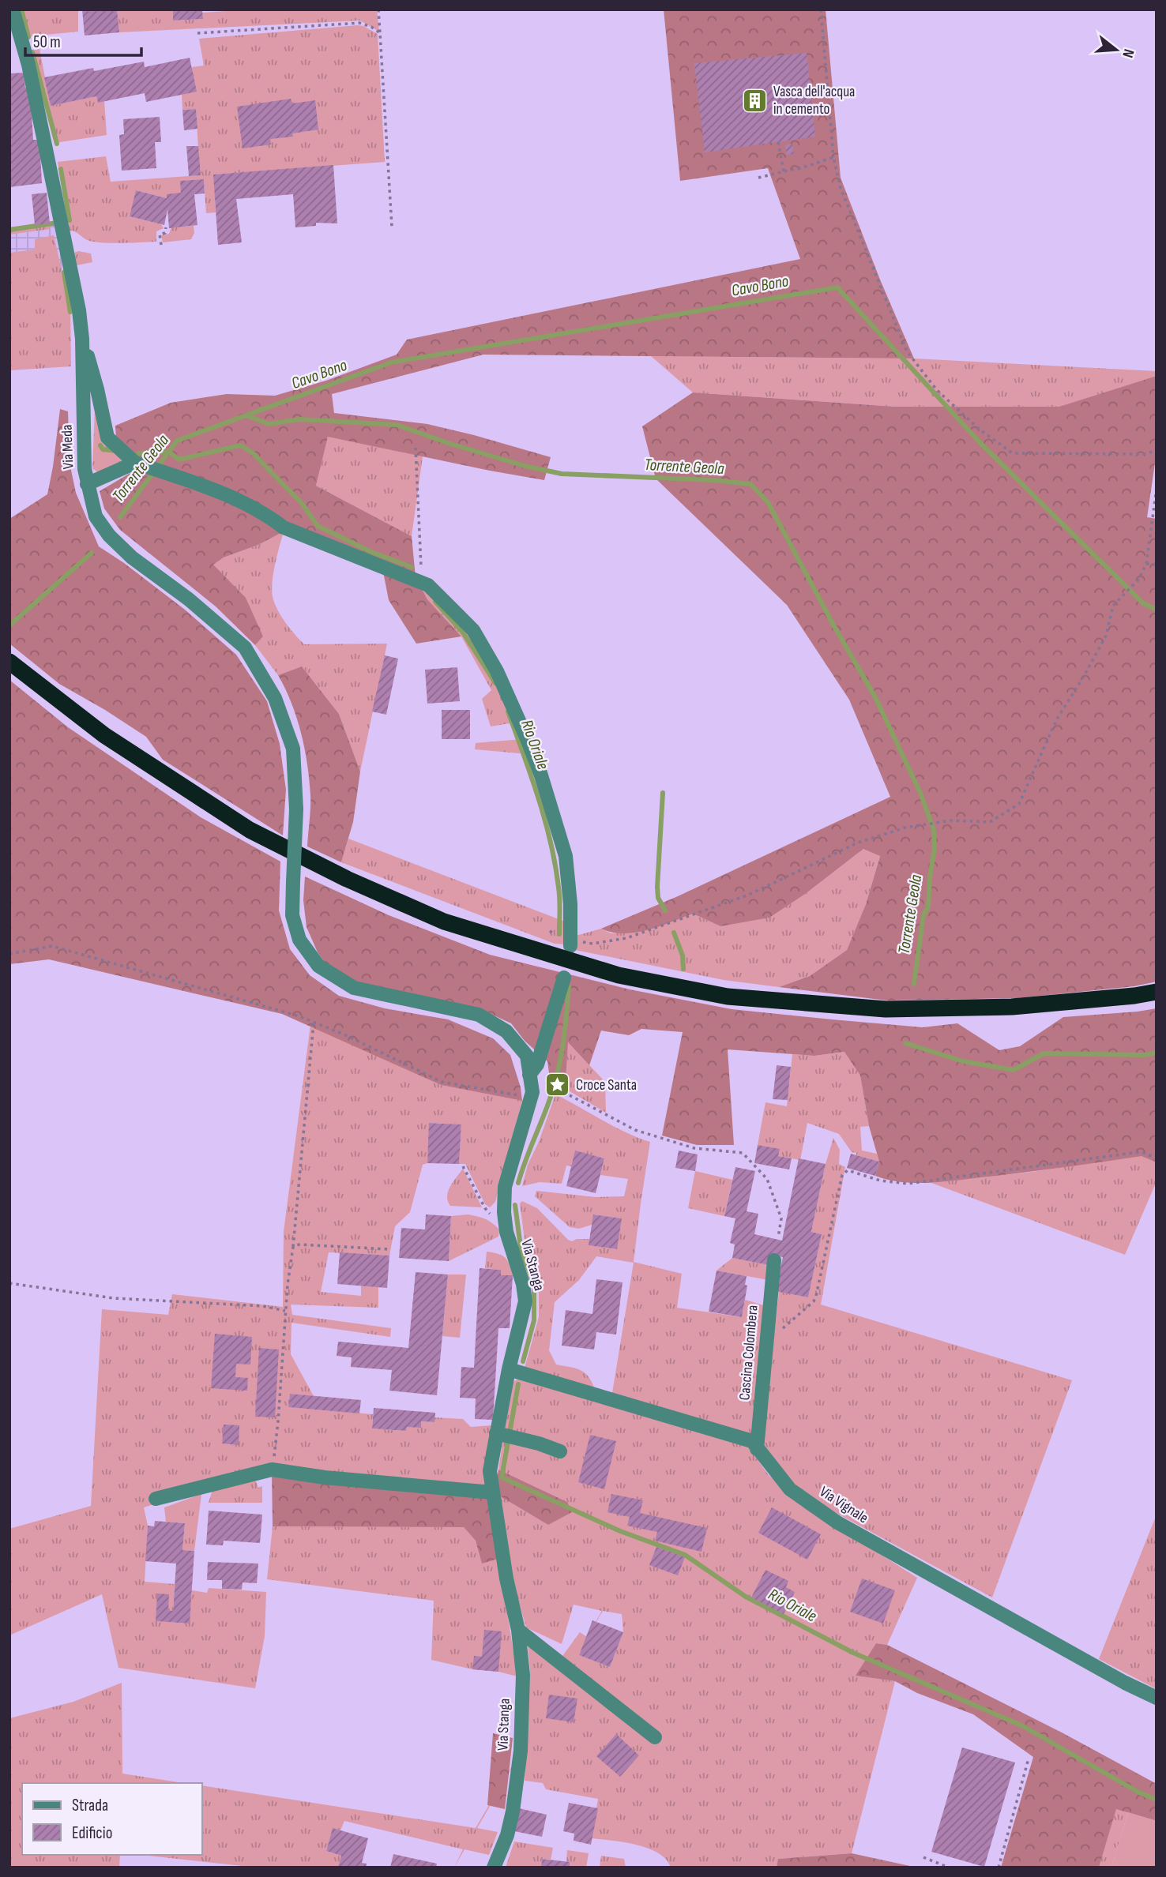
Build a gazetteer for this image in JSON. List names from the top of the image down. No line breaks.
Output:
{"streets":{"street":["Via Meda","Via Stanga","Cascina Colombera","Via Vignale"]},"crossings":[["Via Meda","Via Stanga"],["Via Stanga","Via Vignale"],["Cascina Colombera","Via Vignale"]],"water":["Cavo Bono","Torrente Geola","Rio Oriale"],"places":{"building":["Vasca dell'acqua in cemento"],"place":["Croce Santa"]},"legend":["Strada","Edificio"],"scale_bar":"50 m","north":"right"}
